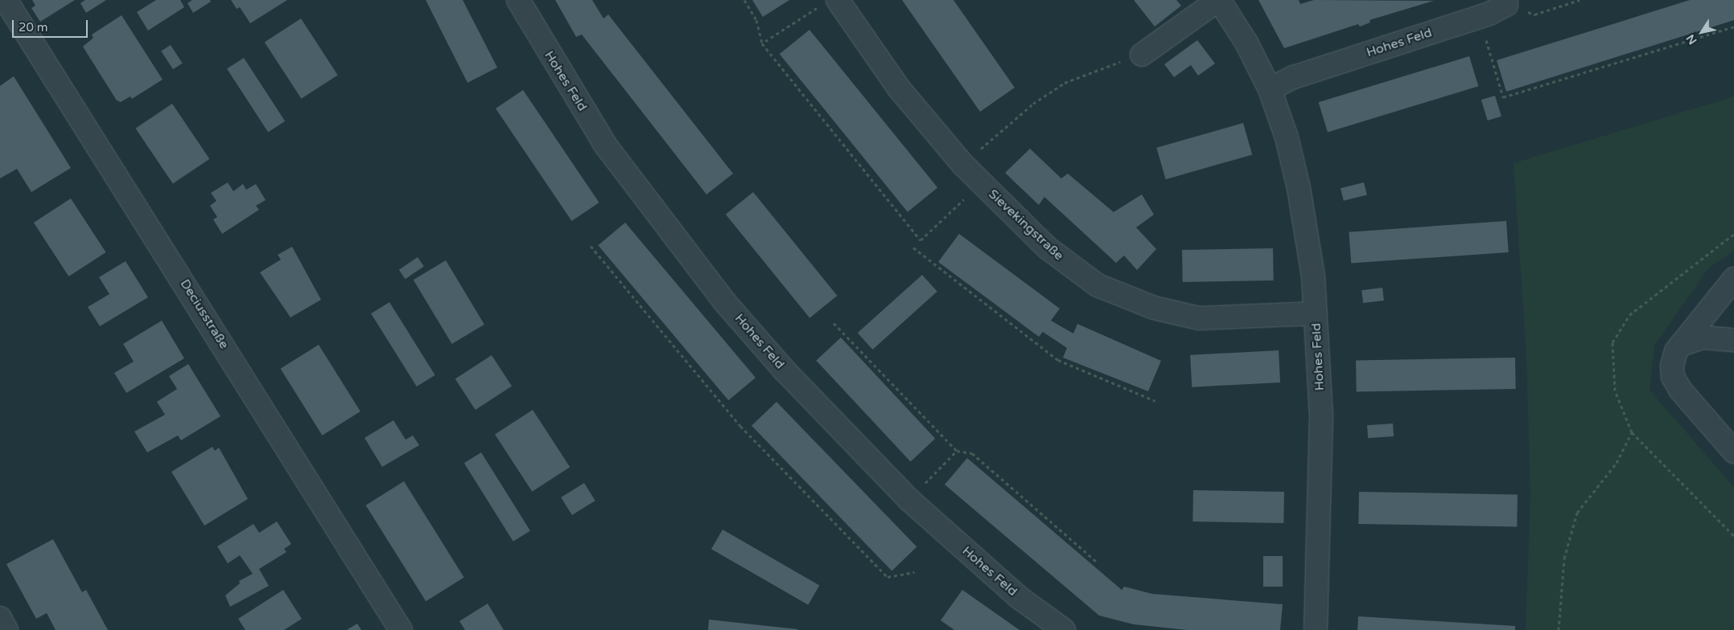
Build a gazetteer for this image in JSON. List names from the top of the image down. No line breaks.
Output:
{"streets":{"street":["Hohes Feld","Sievekingstraße","Deciusstraße"]},"crossings":[["Hohes Feld","Sievekingstraße"]],"scale_bar":"20 m","north":"bottom left"}
